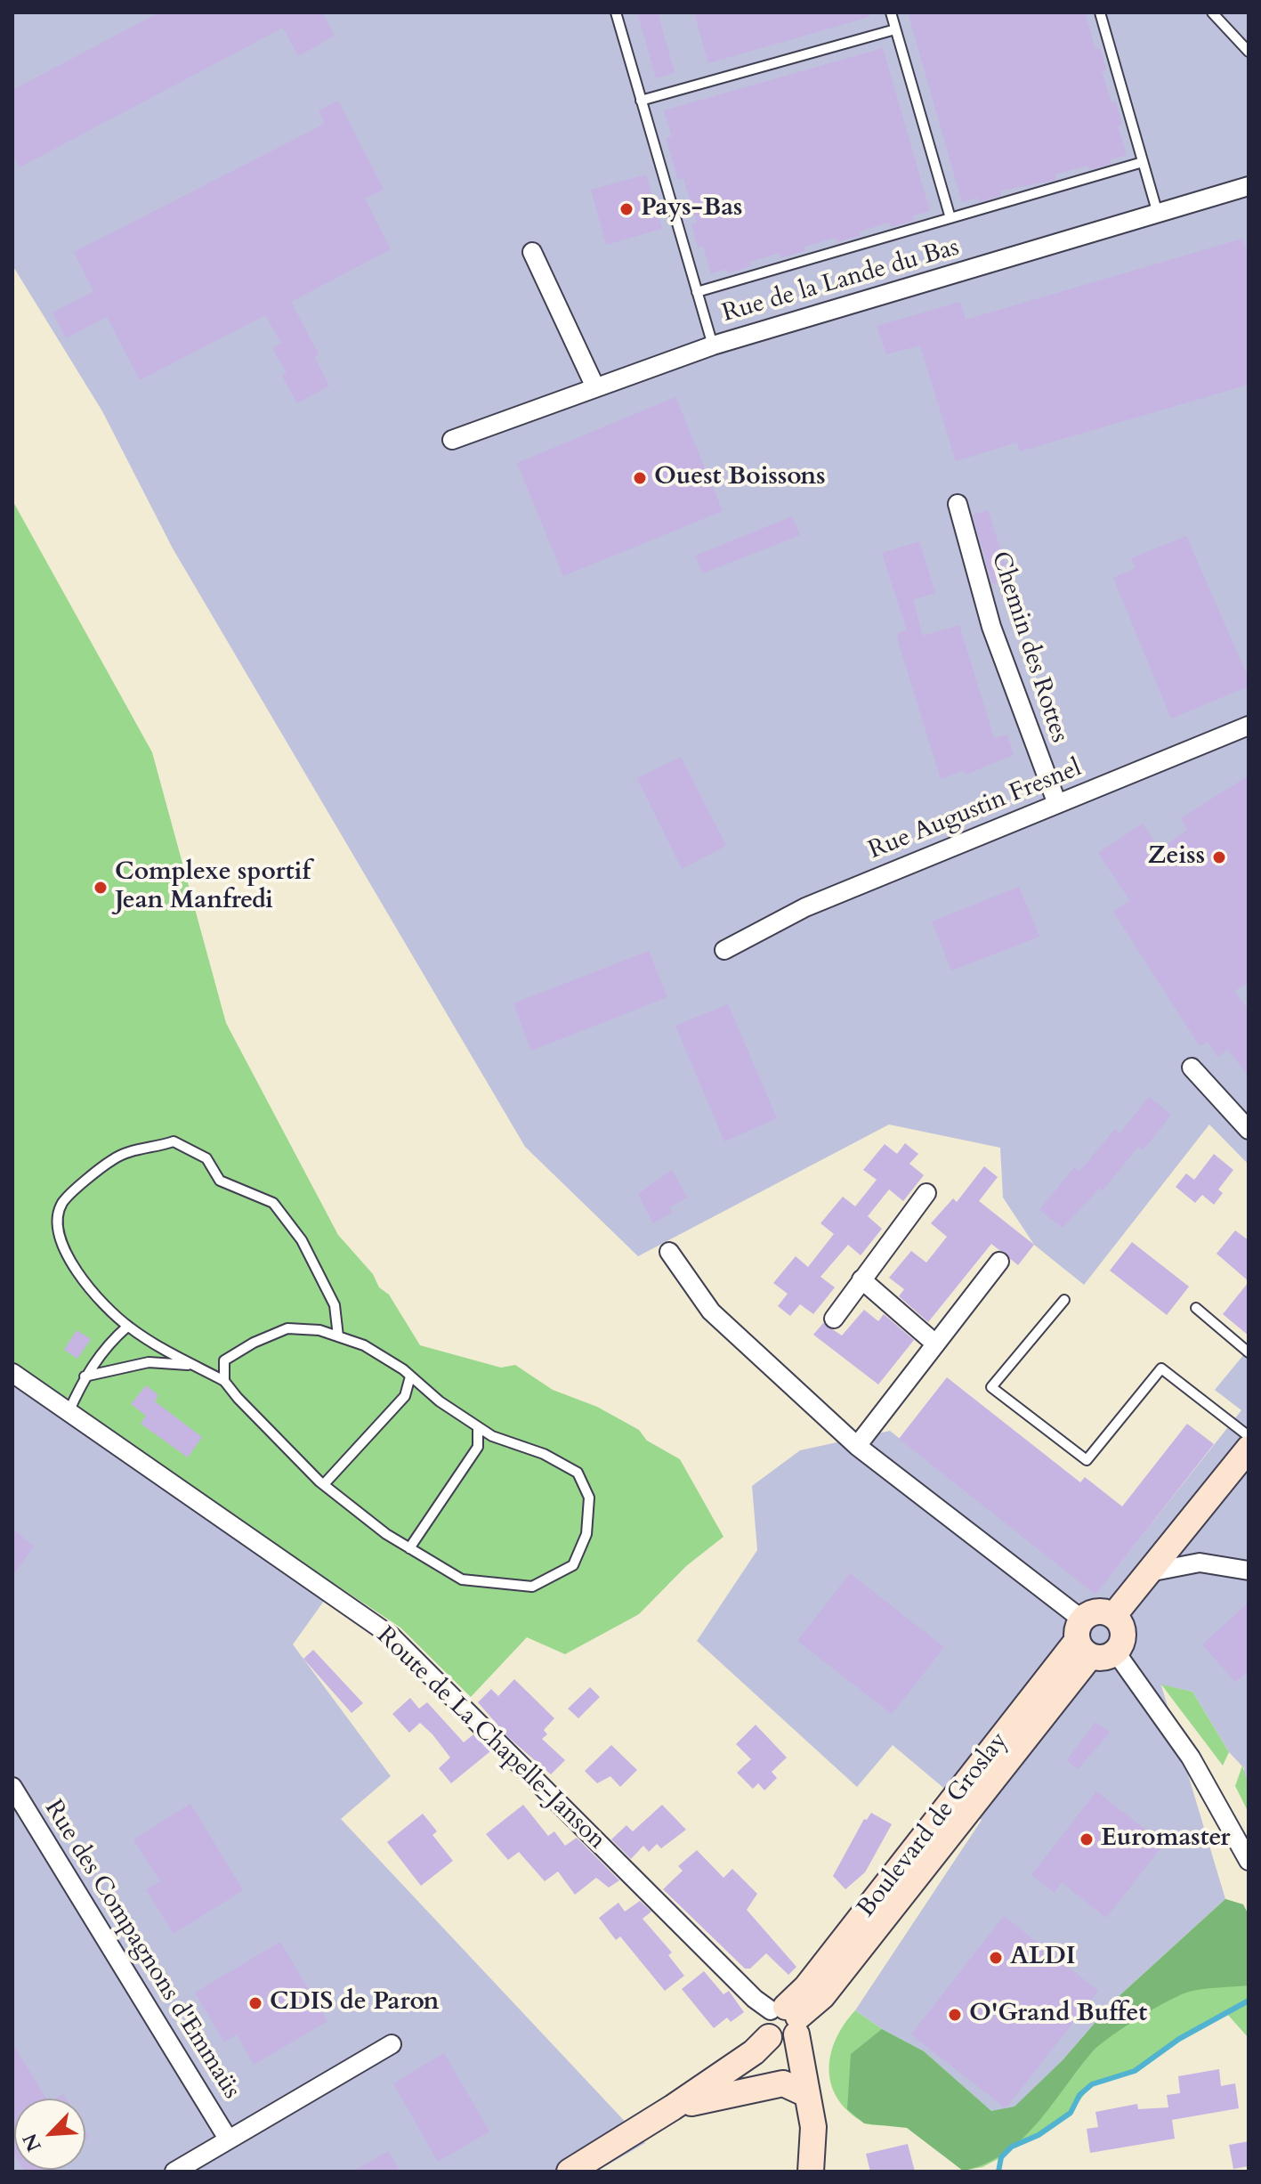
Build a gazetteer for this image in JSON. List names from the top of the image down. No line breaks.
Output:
{"streets":{"main road":["Boulevard de Groslay"],"street":["Rue de la Lande du Bas","Chemin des Rottes","Rue Augustin Fresnel","Route de La Chapelle-Janson","Rue des Compagnons d'Emmaüs"]},"crossings":[["Chemin des Rottes","Rue Augustin Fresnel"],["Route de La Chapelle-Janson","Boulevard de Groslay"]],"places":["Pays-Bas","Ouest Boissons","Zeiss","Complexe sportif Jean Manfredi","Euromaster","ALDI","CDIS de Paron","O'Grand Buffet"],"north":"bottom left"}
